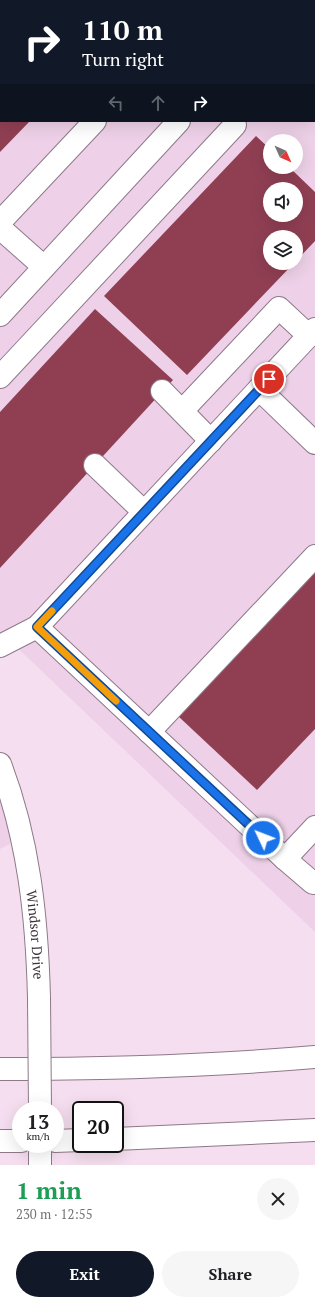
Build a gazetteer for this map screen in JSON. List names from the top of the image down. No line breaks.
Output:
{"streets":{"main road":["Windsor Drive"]},"north":"bottom right","page":{"turn":["110 m","Turn right"],"speed":"13 km/h","limit":"20","heading":["1 min","230 m · 12:55"],"buttons":["Exit","Share"]}}
